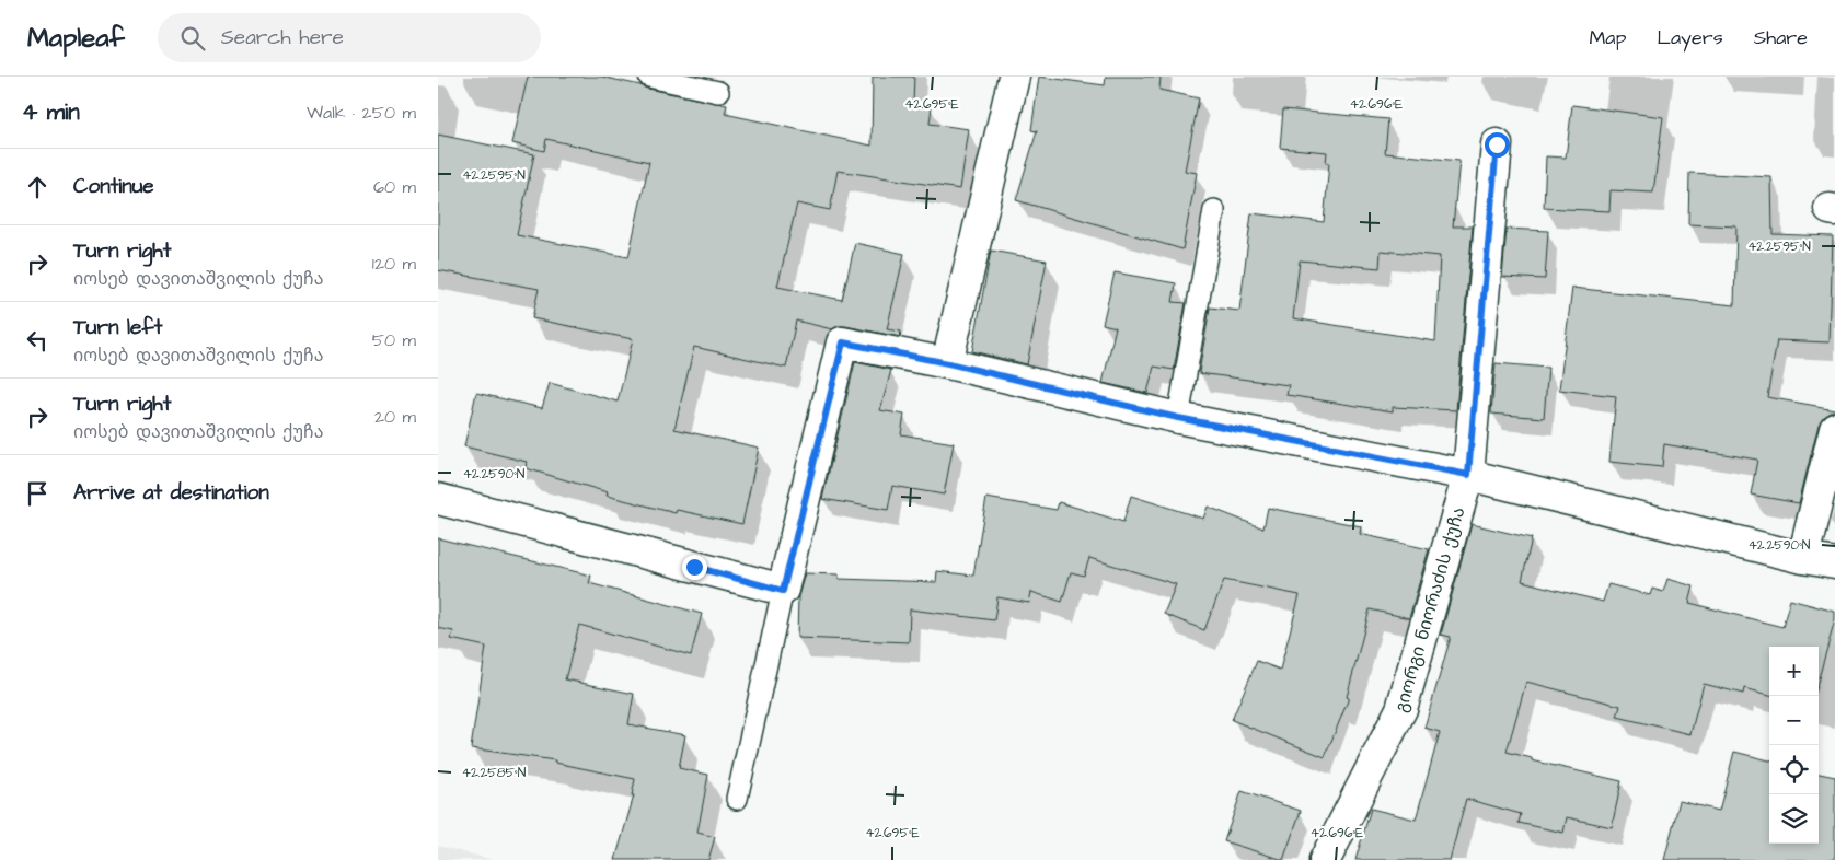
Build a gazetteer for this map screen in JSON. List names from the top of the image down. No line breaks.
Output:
{"streets":{"street":["გიორგი ნიორაძის ქუჩა"]},"page":{"header":"Mapleaf","search":"Search here","nav":["Map","Layers","Share"],"heading":["4 min","Walk · 250 m"],"list":[["Continue","60 m"],["Turn right","იოსებ დავითაშვილის ქუჩა","120 m"],["Turn left","იოსებ დავითაშვილის ქუჩა","50 m"],["Turn right","იოსებ დავითაშვილის ქუჩა","20 m"],"Arrive at destination"],"map_buttons":["+","−"]},"coordinates":["42.695°E","42.696°E","42.2595°N","42.2590°N","42.2585°N"]}
